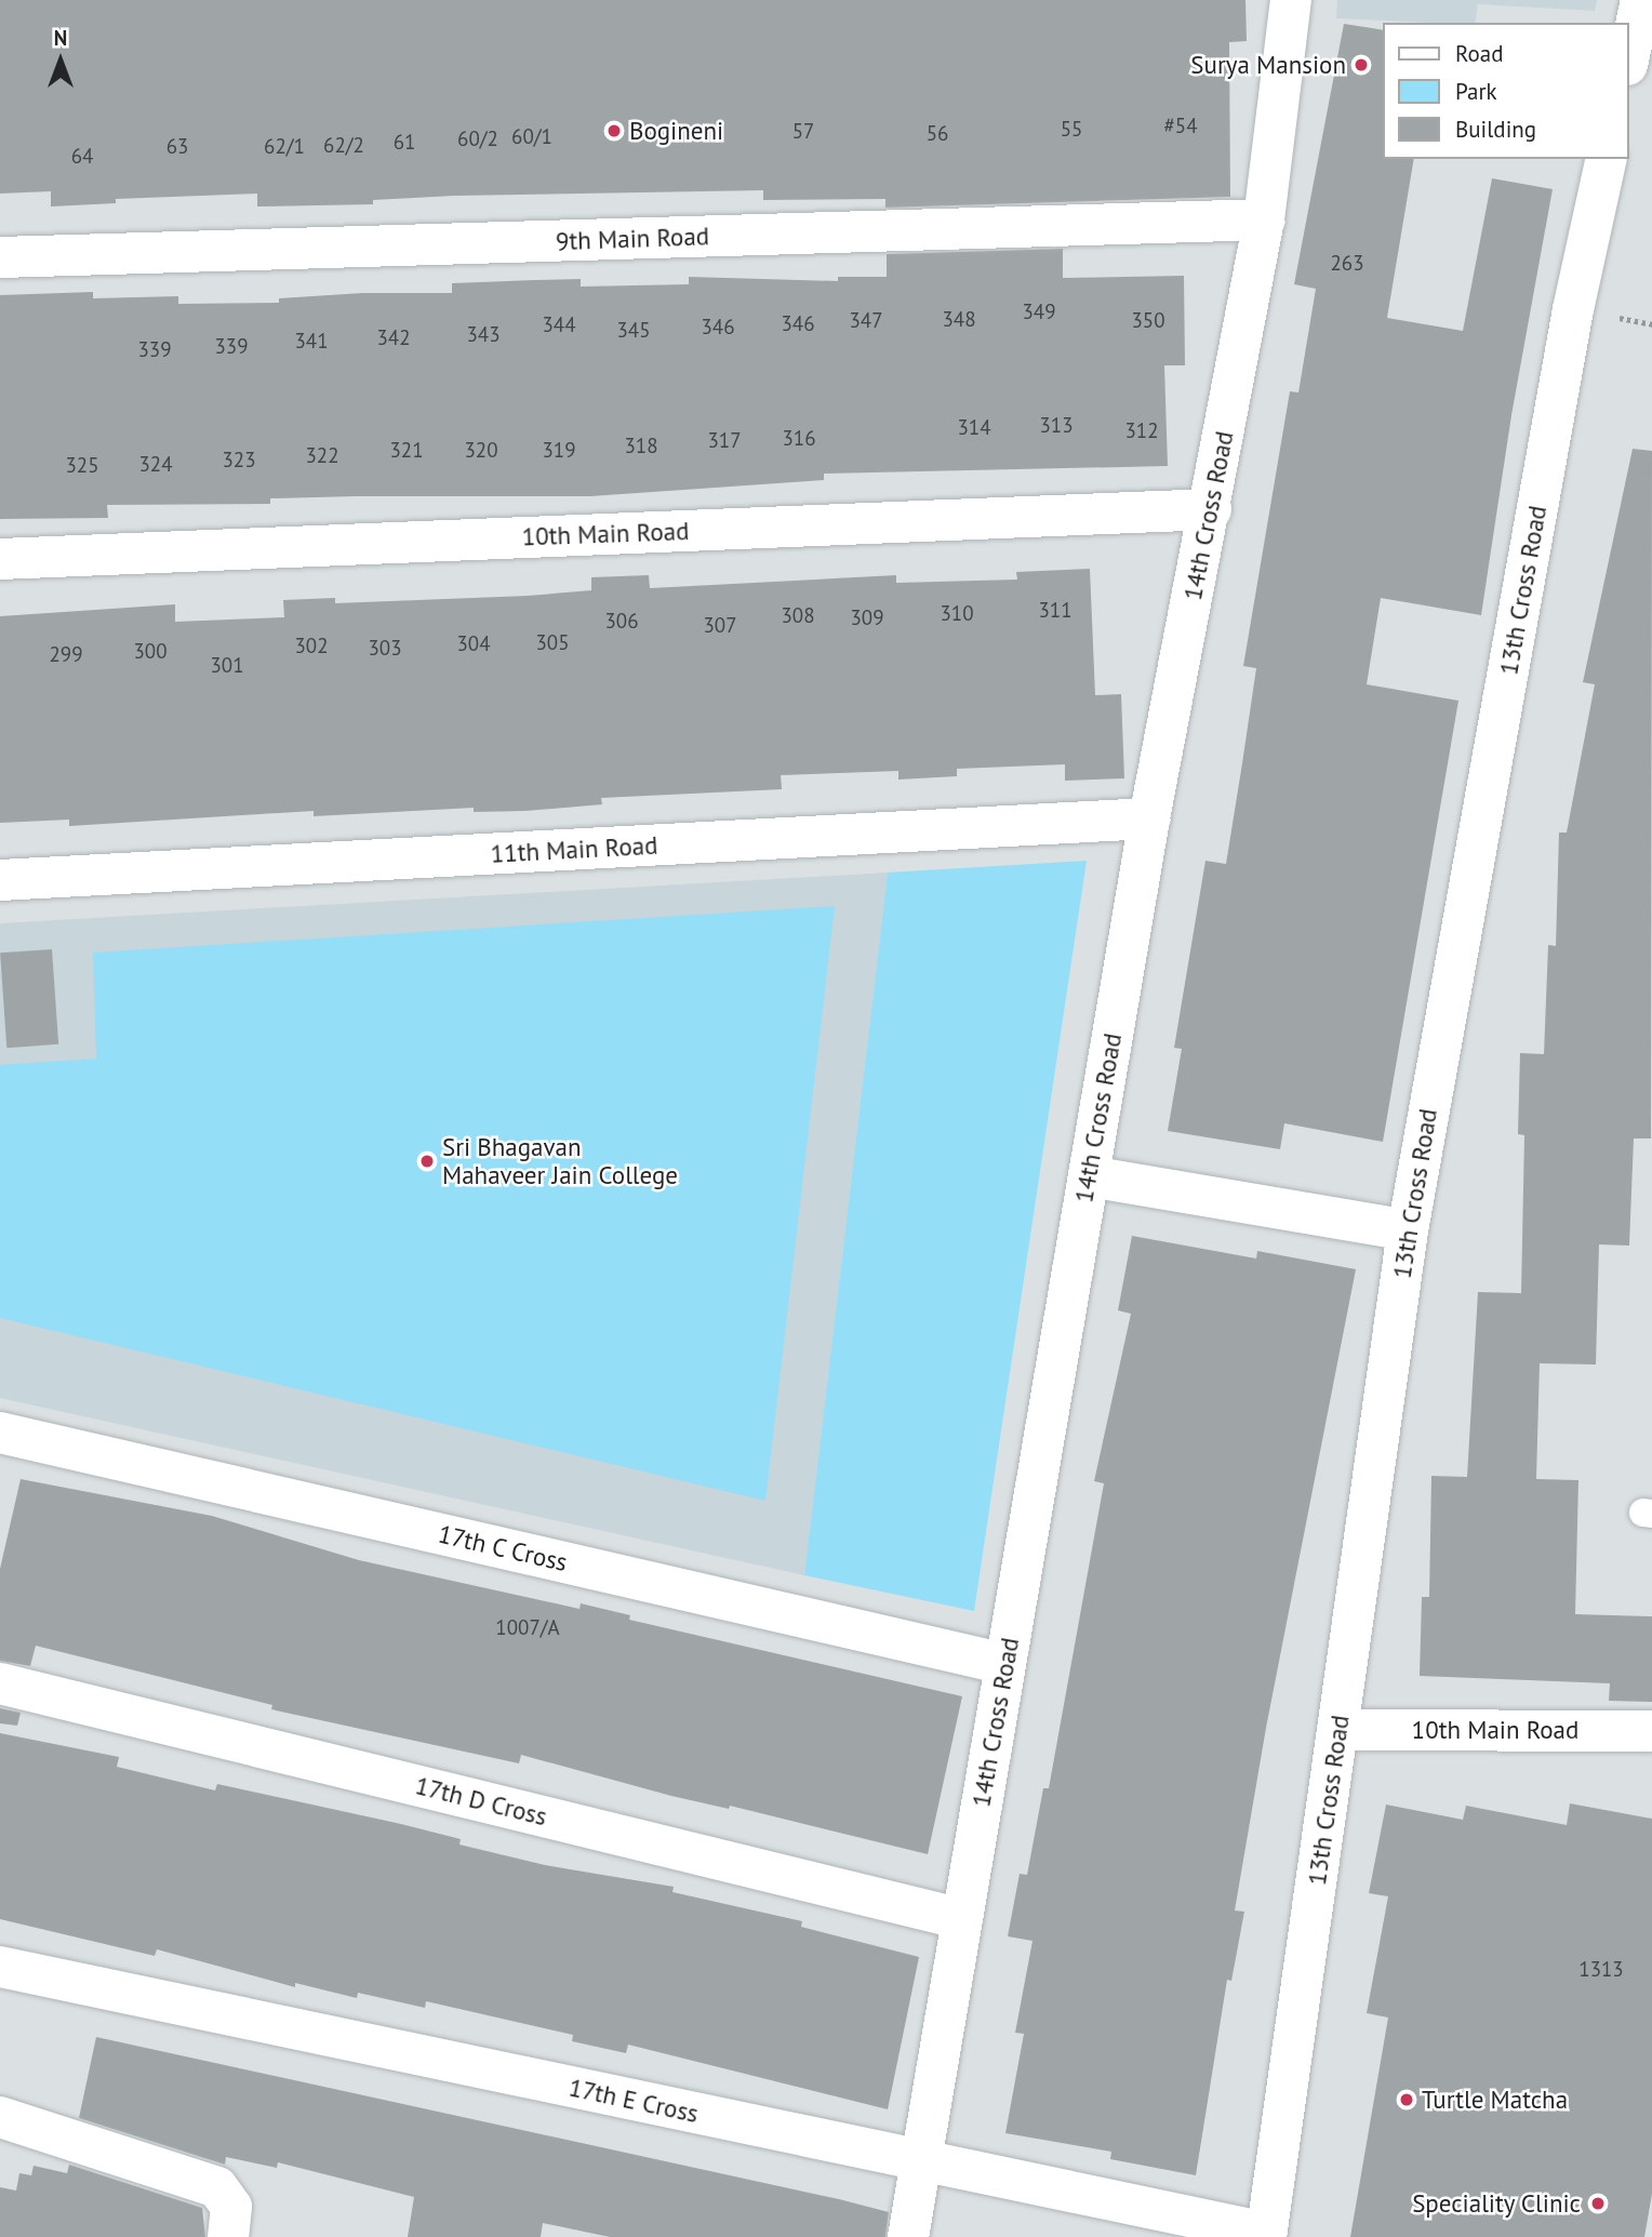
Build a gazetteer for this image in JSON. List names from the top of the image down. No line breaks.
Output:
{"streets":{"street":["9th Main Road","14th Cross Road","10th Main Road","13th Cross Road","11th Main Road","17th C Cross","17th D Cross","17th E Cross"]},"crossings":[["9th Main Road","14th Cross Road"],["14th Cross Road","10th Main Road"],["14th Cross Road","11th Main Road"],["14th Cross Road","17th C Cross"],["14th Cross Road","17th D Cross"],["14th Cross Road","17th E Cross"],["10th Main Road","13th Cross Road"],["13th Cross Road","17th E Cross"]],"places":["Surya Mansion","Bogineni","Sri Bhagavan Mahaveer Jain College","Turtle Matcha","Speciality Clinic"],"house_numbers":["#54","55","57","56","60/1","60/2","61","62/2","63","62/1","64","263","349","348","347","350","346","344","346","345","343","342","341","339","339","313","314","312","316","317","318","321","320","319","322","323","324","325","311","310","308","309","306","307","305","304","302","303","300","299","301","1007/A","1313"],"legend":["Road","Park","Building"],"north":"top"}
